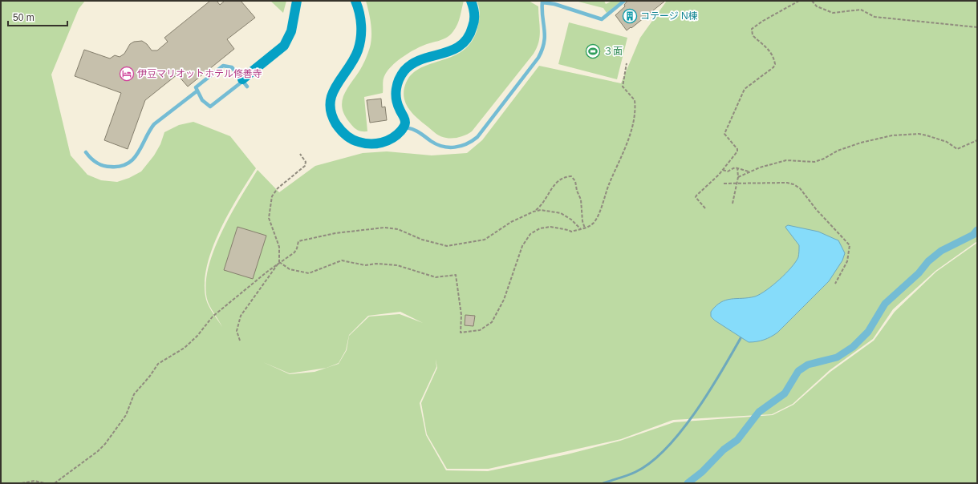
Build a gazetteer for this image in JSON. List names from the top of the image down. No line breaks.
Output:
{"places":{"building":["コテージ N棟"],"sports":["３面"],"hotel":["伊豆マリオットホテル修善寺"]},"scale_bar":"50 m"}
